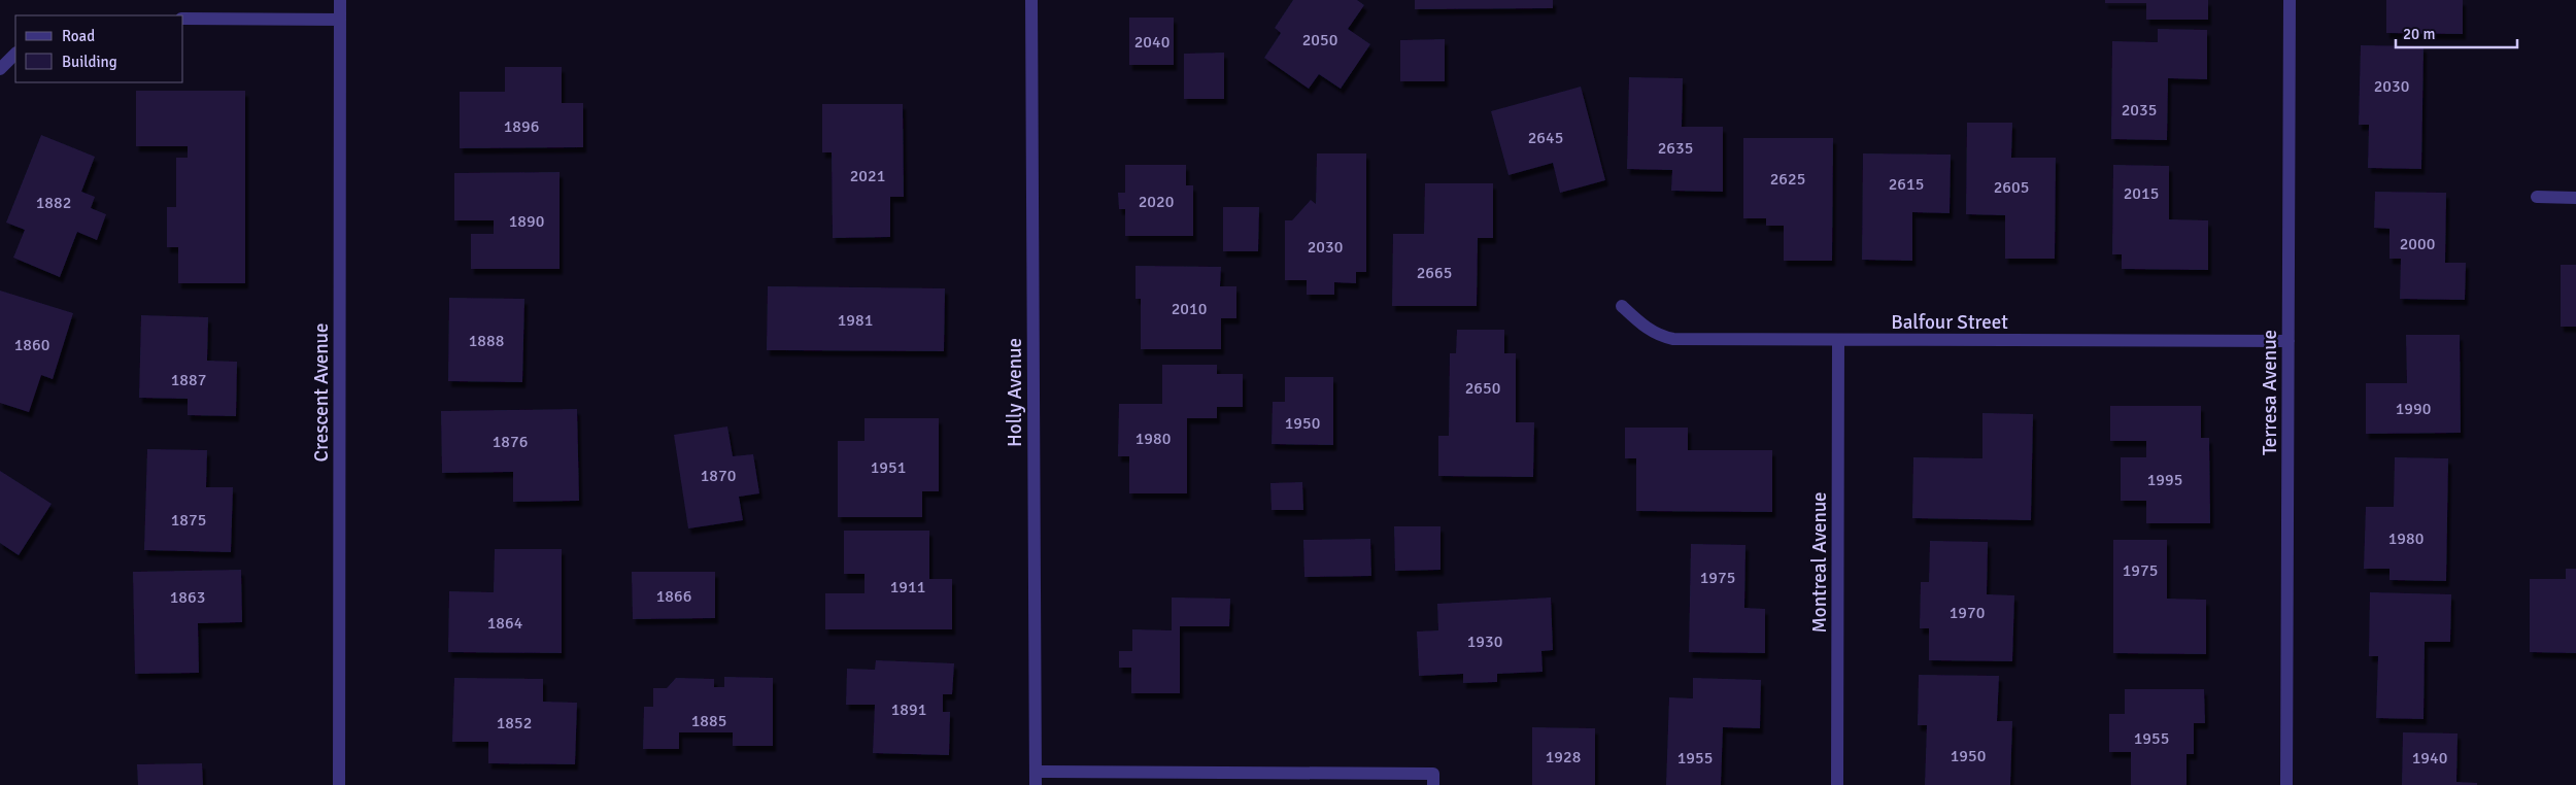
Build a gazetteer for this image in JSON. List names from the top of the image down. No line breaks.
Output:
{"streets":{"street":["Balfour Street","Crescent Avenue","Holly Avenue","Terresa Avenue","Montreal Avenue"]},"crossings":[["Balfour Street","Terresa Avenue"],["Balfour Street","Montreal Avenue"]],"house_numbers":["2050","2040","2030","2035","1896","2645","2635","2021","2625","2615","2605","2015","2020","1882","1890","2000","2030","2665","2010","1981","1888","1860","1887","2650","1990","1950","1980","1876","1951","1870","1995","1875","1980","1975","1975","1911","1866","1863","1970","1864","1930","1891","1885","1852","1955","1950","1928","1955","1940"],"legend":["Road","Building"],"scale_bar":"20 m"}
